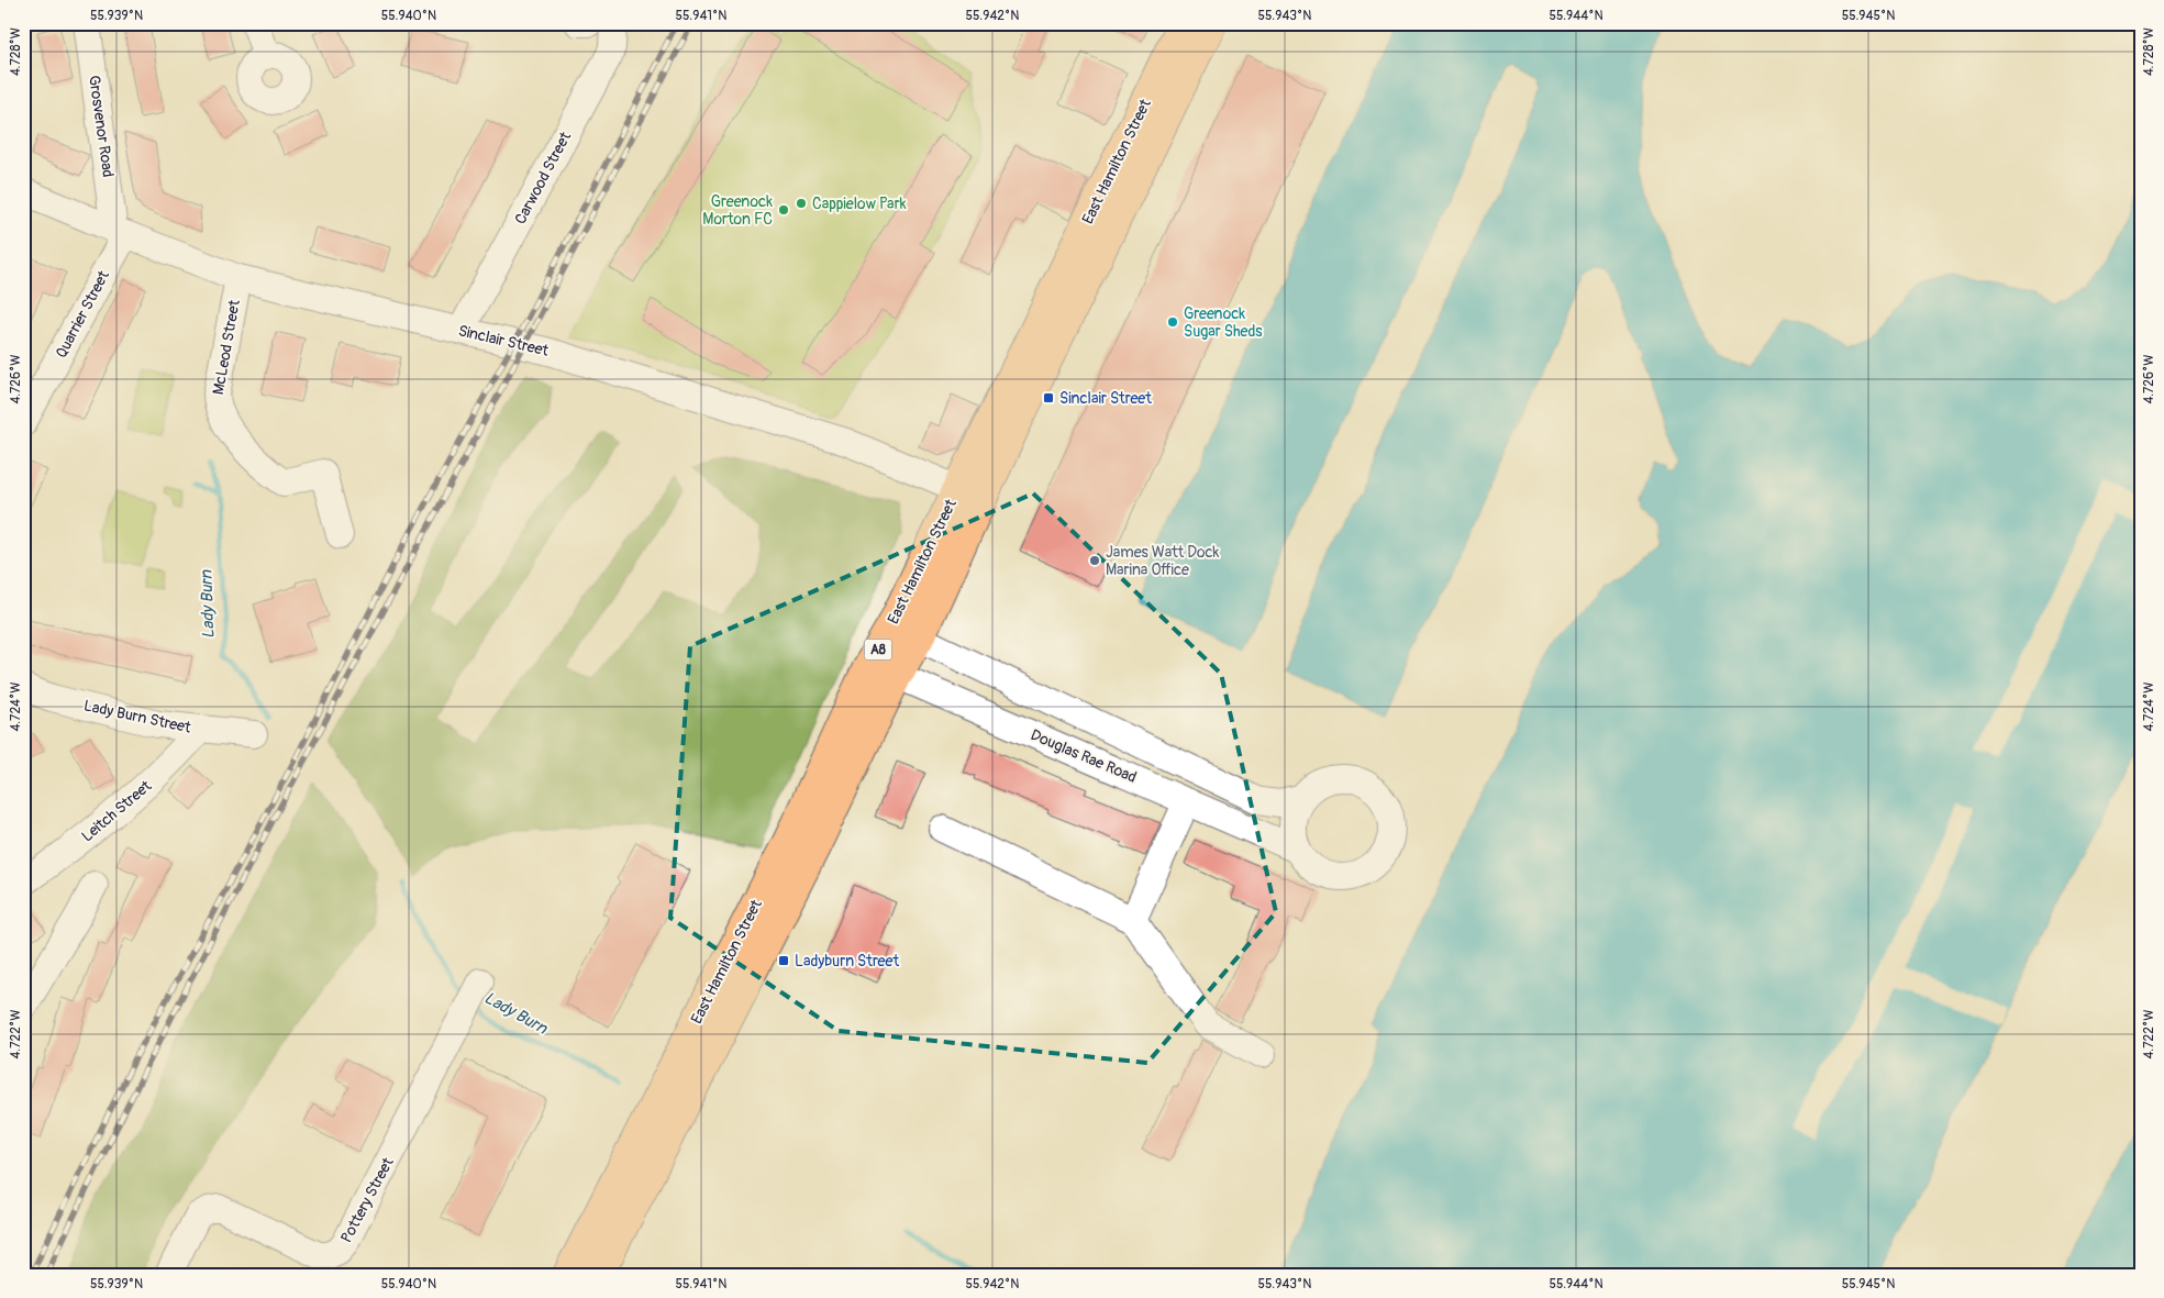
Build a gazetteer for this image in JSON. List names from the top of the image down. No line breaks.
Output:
{"streets":{"highway":["East Hamilton Street","A8"],"street":["Grosvenor Road","Carwood Street","Quarrier Street","Sinclair Street","McLeod Street","Lady Burn Street","Douglas Rae Road","Leitch Street","Pottery Street"]},"crossings":[["Grosvenor Road","Quarrier Street"],["Grosvenor Road","Sinclair Street"],["East Hamilton Street","Sinclair Street"],["East Hamilton Street","Douglas Rae Road"],["Carwood Street","Sinclair Street"],["Quarrier Street","Sinclair Street"],["Sinclair Street","McLeod Street"],["Lady Burn Street","Leitch Street"]],"water":["Lady Burn"],"places":{"other":["Cappielow Park","Greenock Morton FC","Greenock Sugar Sheds","James Watt Dock Marina Office"],"transit":["Sinclair Street","Ladyburn Street"]},"coordinates":["55.939°N","55.940°N","55.941°N","55.942°N","55.943°N","55.944°N","55.945°N","4.728°W","4.726°W","4.724°W","4.722°W"]}
